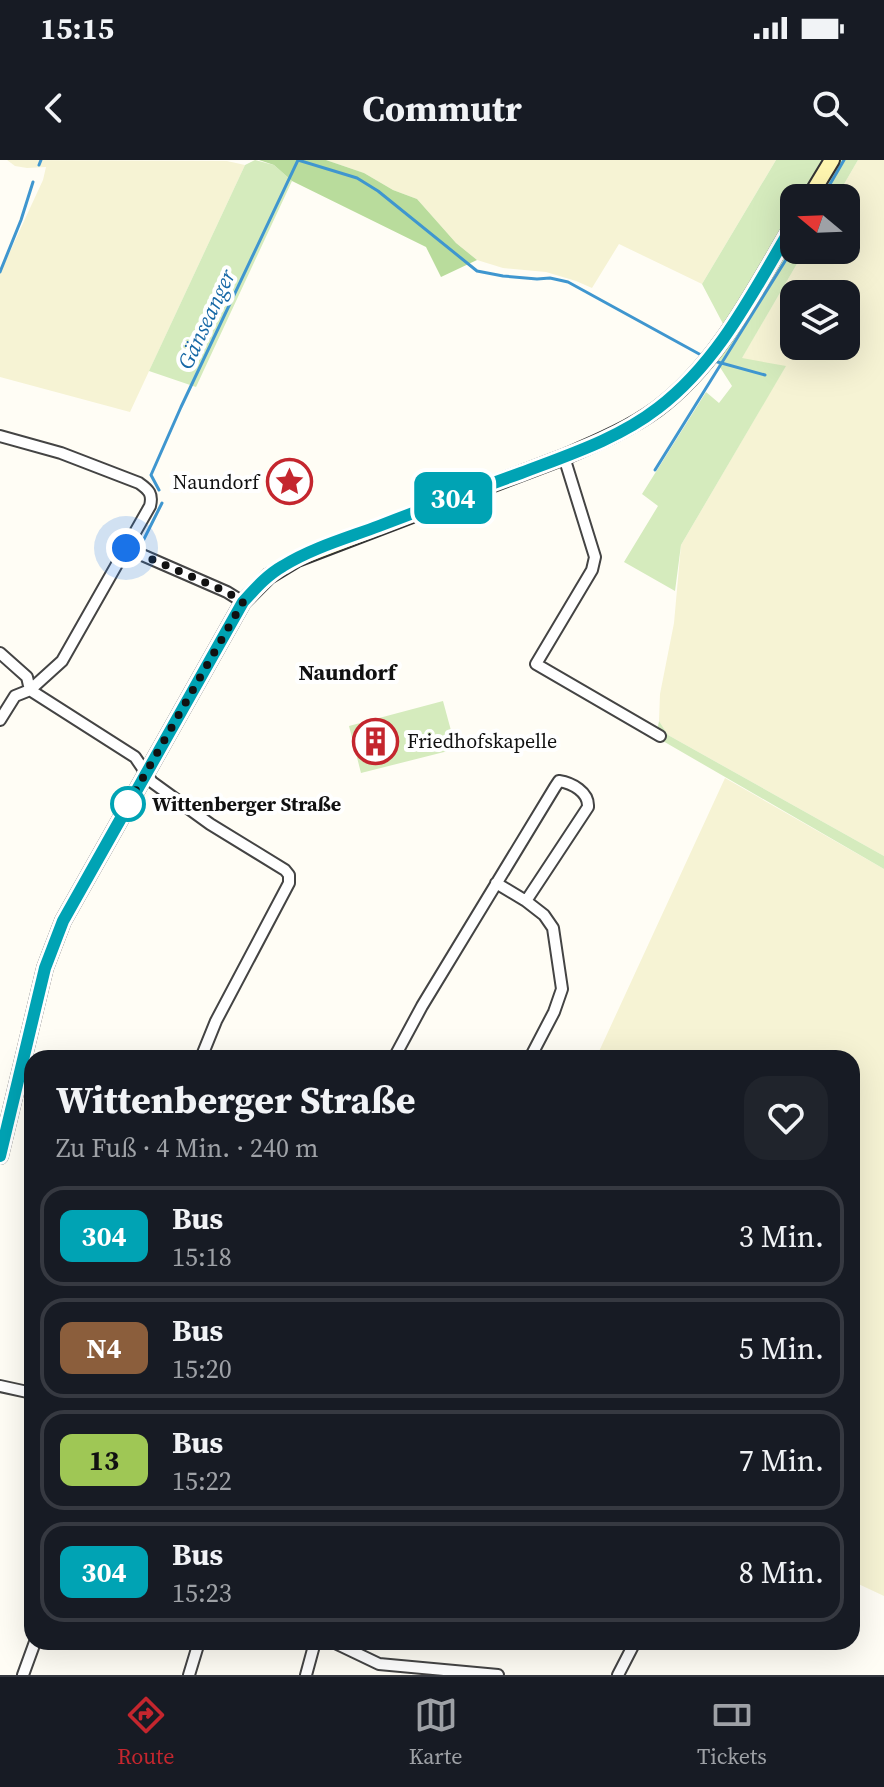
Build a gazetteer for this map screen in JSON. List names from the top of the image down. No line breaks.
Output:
{"districts":["Naundorf"],"water":["Gänseanger"],"places":{"place":["Naundorf"],"building":["Friedhofskapelle"],"other":["Wittenberger Straße"]},"lines":["bus line 304"],"north":"left","page":{"status":"15:15","header":"Commutr","on_map":"304","heading":["Wittenberger Straße","Zu Fuß · 4 Min. · 240 m"],"list":[{"mark":"304","name":"Bus","note":"15:18","value":"3 Min."},{"mark":"N4","name":"Bus","note":"15:20","value":"5 Min."},{"mark":"13","name":"Bus","note":"15:22","value":"7 Min."},{"mark":"304","name":"Bus","note":"15:23","value":"8 Min."}],"tabs":["Route","Karte","Tickets"]}}
